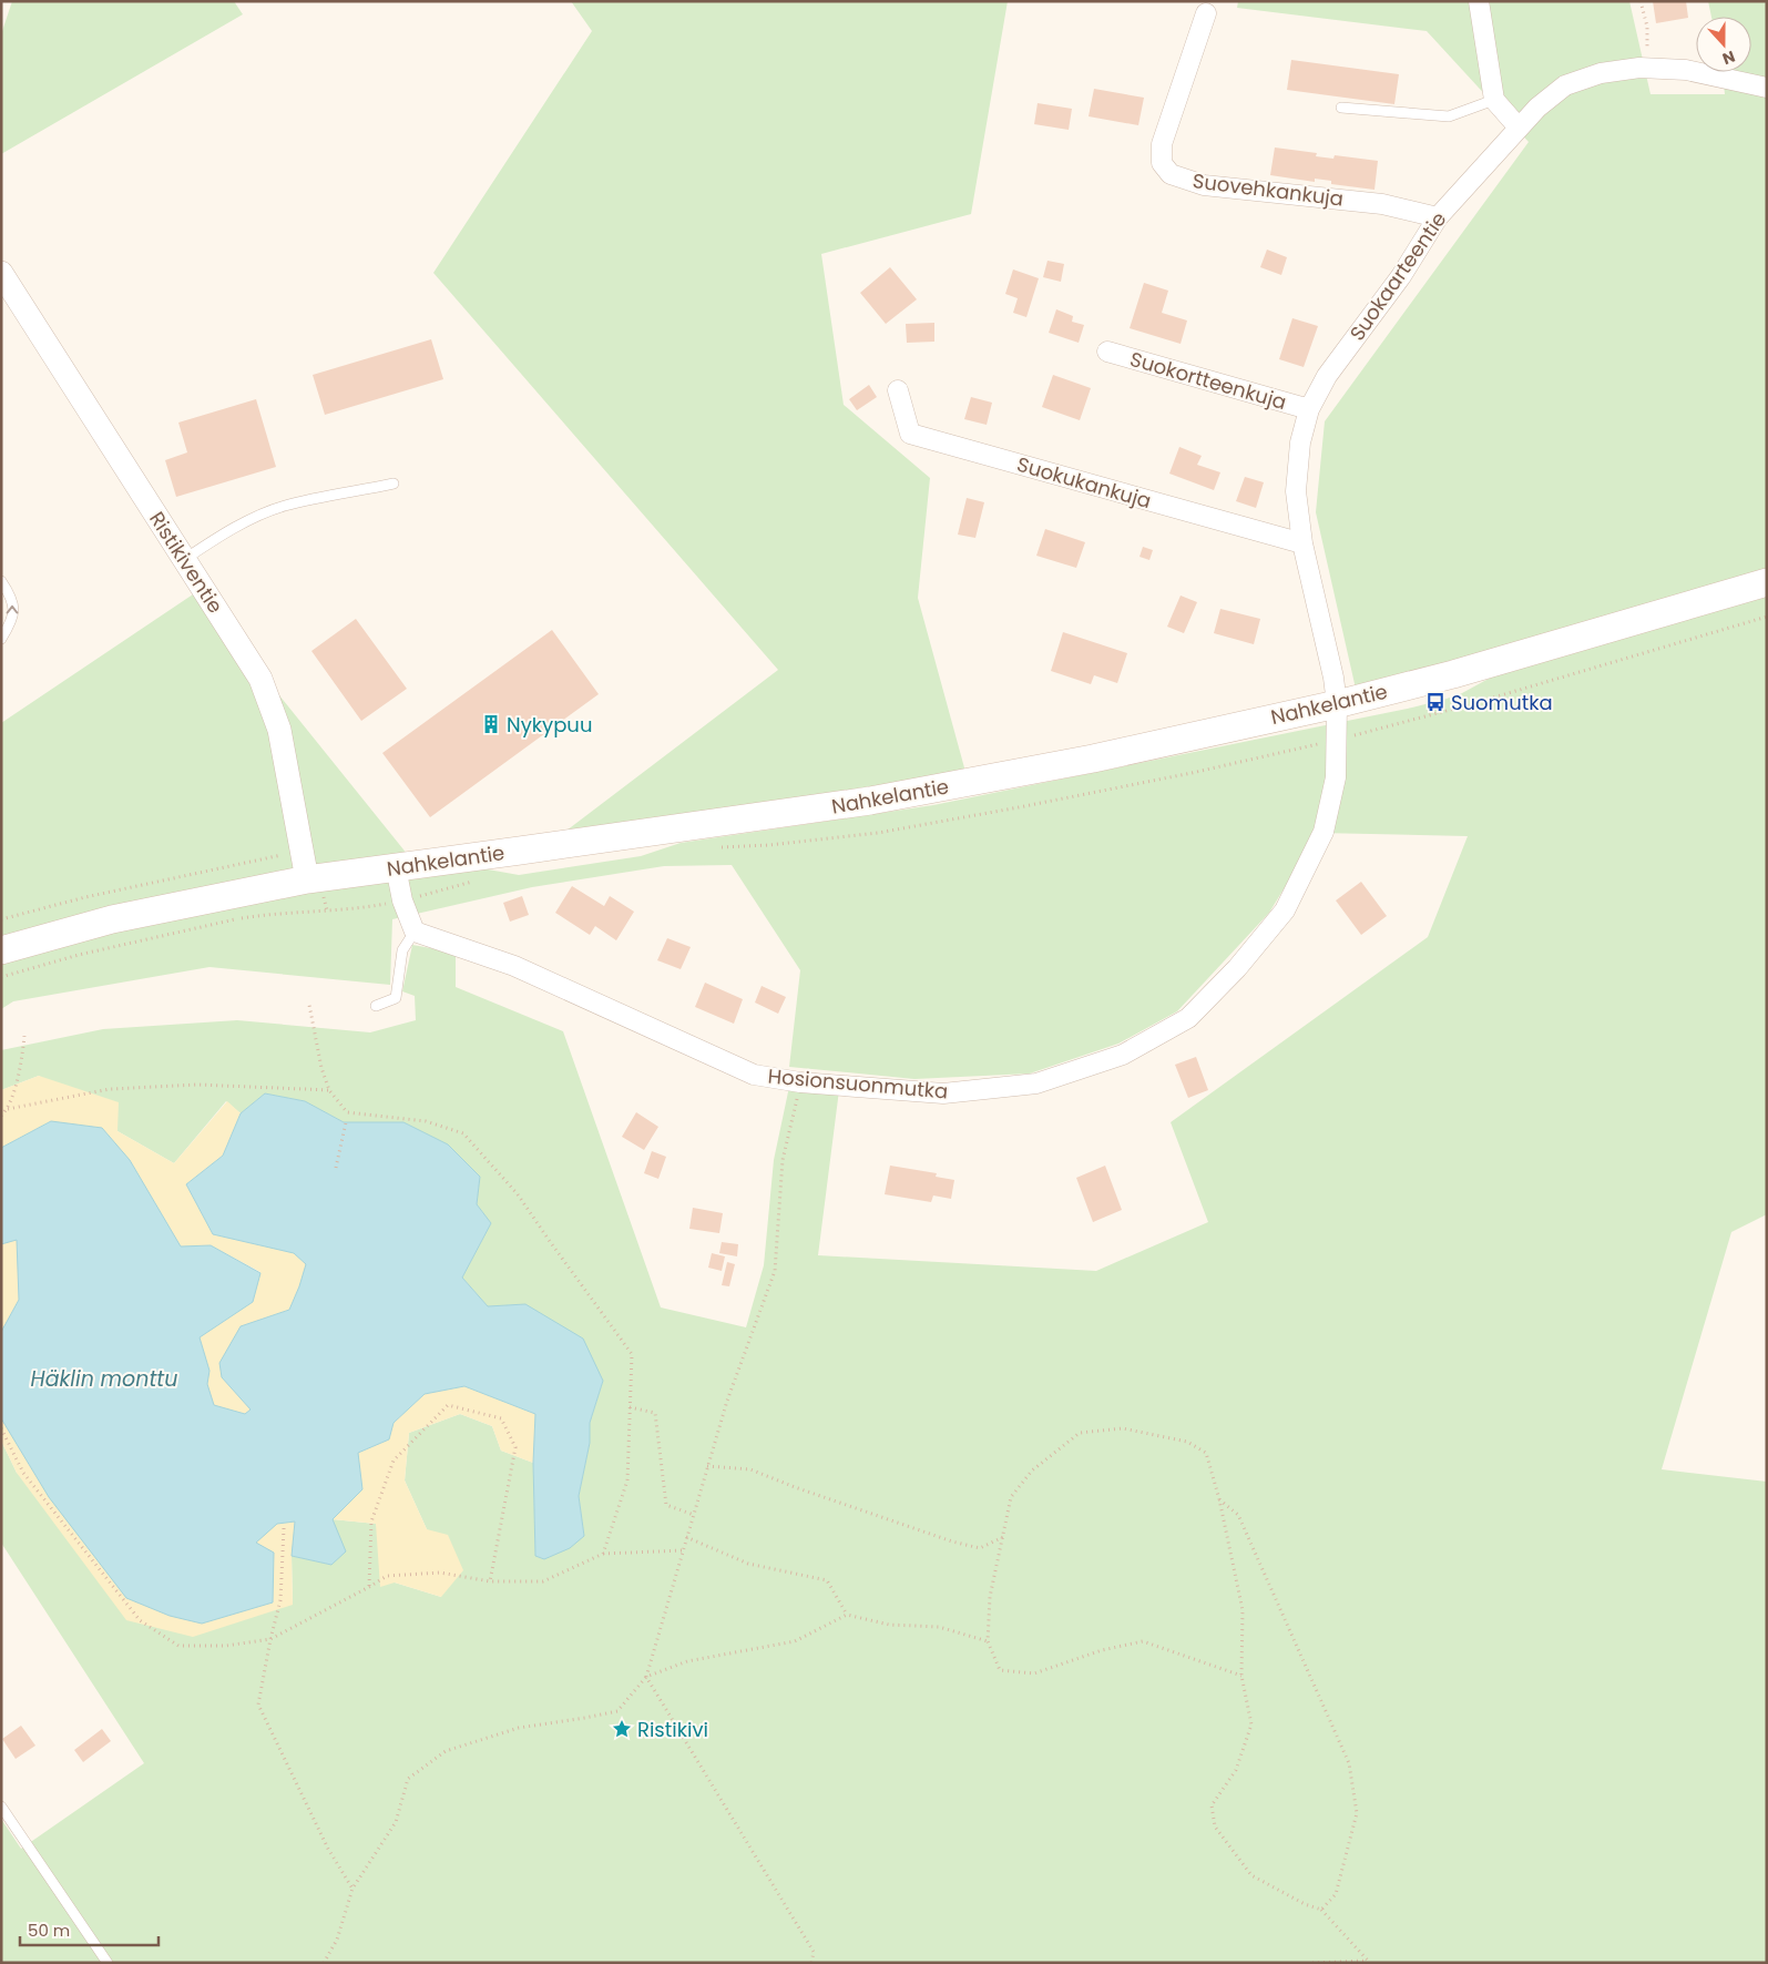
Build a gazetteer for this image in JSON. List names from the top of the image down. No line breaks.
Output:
{"streets":{"main road":["Nahkelantie"],"street":["Suovehkankuja","Suokaarteentie","Suokortteenkuja","Suokukankuja","Ristikiventie","Hosionsuonmutka"]},"crossings":[["Suovehkankuja","Suokaarteentie"],["Suokaarteentie","Suokortteenkuja"],["Suokaarteentie","Suokukankuja"],["Suokaarteentie","Nahkelantie"],["Suokaarteentie","Hosionsuonmutka"],["Ristikiventie","Nahkelantie"],["Nahkelantie","Hosionsuonmutka"]],"water":["Häklin monttu"],"places":{"bus stop":["Suomutka"],"building":["Nykypuu"],"place":["Ristikivi"]},"scale_bar":"50 m","north":"bottom"}
